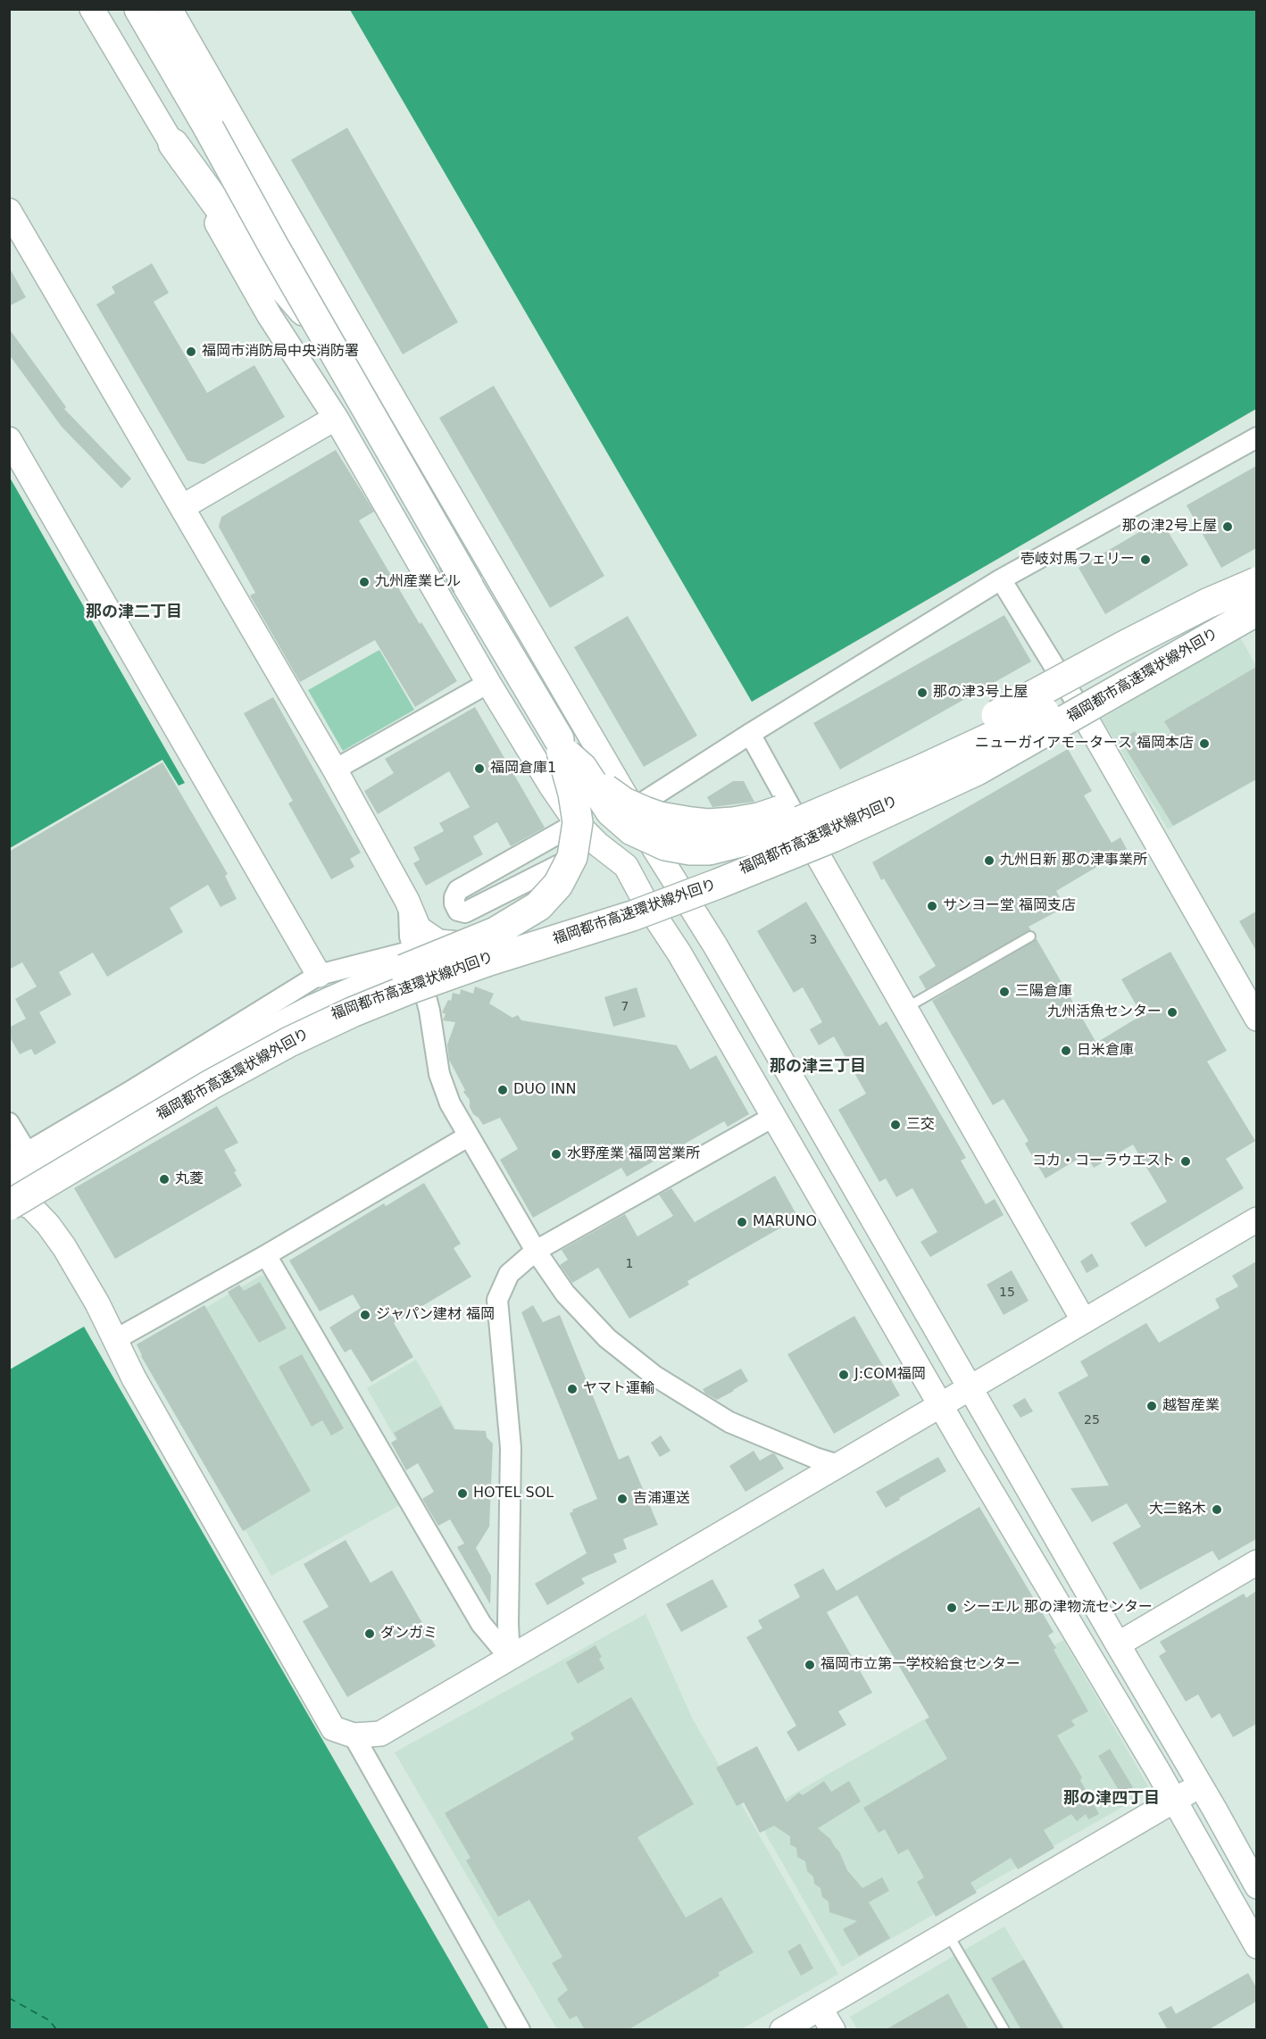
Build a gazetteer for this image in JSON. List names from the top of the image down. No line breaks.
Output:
{"streets":{"highway":["福岡都市高速環状線外回り","福岡都市高速環状線内回り"]},"districts":["那の津二丁目","那の津三丁目","那の津四丁目"],"places":["福岡市消防局中央消防署","那の津2号上屋","壱岐対馬フェリー","九州産業ビル","那の津3号上屋","ニューガイアモータース 福岡本店","福岡倉庫1","九州日新 那の津事業所","サンヨー堂 福岡支店","三陽倉庫","九州活魚センター","日米倉庫","DUO INN","三交","水野産業 福岡営業所","コカ・コーラウエスト","丸菱","MARUNO","ジャパン建材 福岡","J:COM福岡","ヤマト運輸","越智産業","HOTEL SOL","吉浦運送","大二銘木","シーエル 那の津物流センター","ダンガミ","福岡市立第一学校給食センター"],"house_numbers":["3","7","1","15","25"]}
